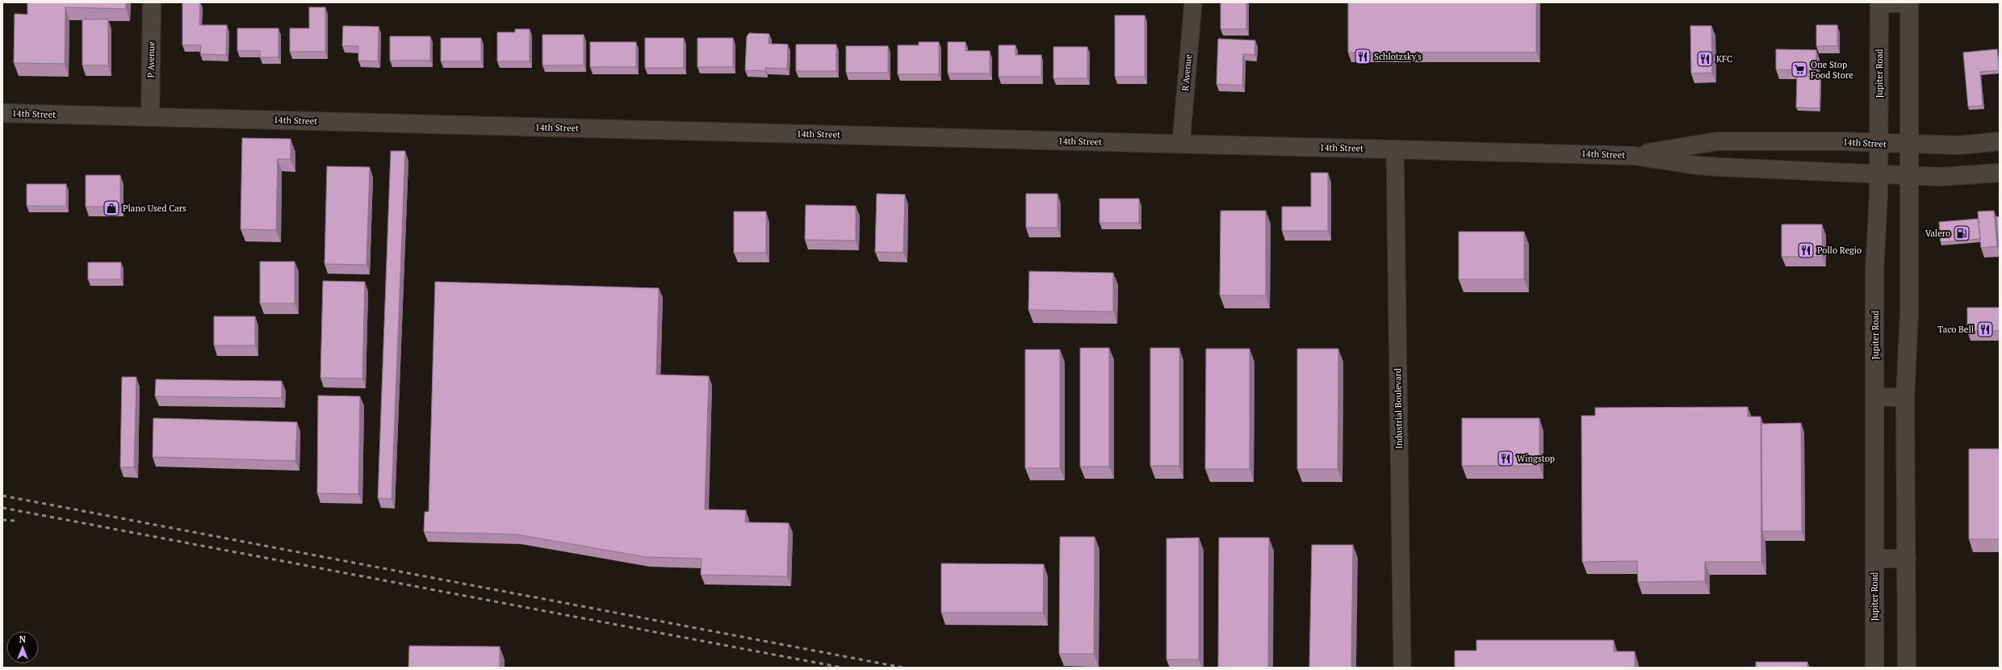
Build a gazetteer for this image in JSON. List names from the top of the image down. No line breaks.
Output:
{"streets":{"main road":["P Avenue","Jupiter Road","14th Street"],"street":["R Avenue","Industrial Boulevard"]},"crossings":[["P Avenue","14th Street"],["R Avenue","14th Street"],["Jupiter Road","14th Street"],["14th Street","Industrial Boulevard"]],"places":{"restaurant":["Schlotzsky's","KFC","Pollo Regio","Taco Bell","Wingstop"],"supermarket":["One Stop Food Store"],"shop":["Plano Used Cars"],"fuel station":["Valero"]},"north":"top"}
